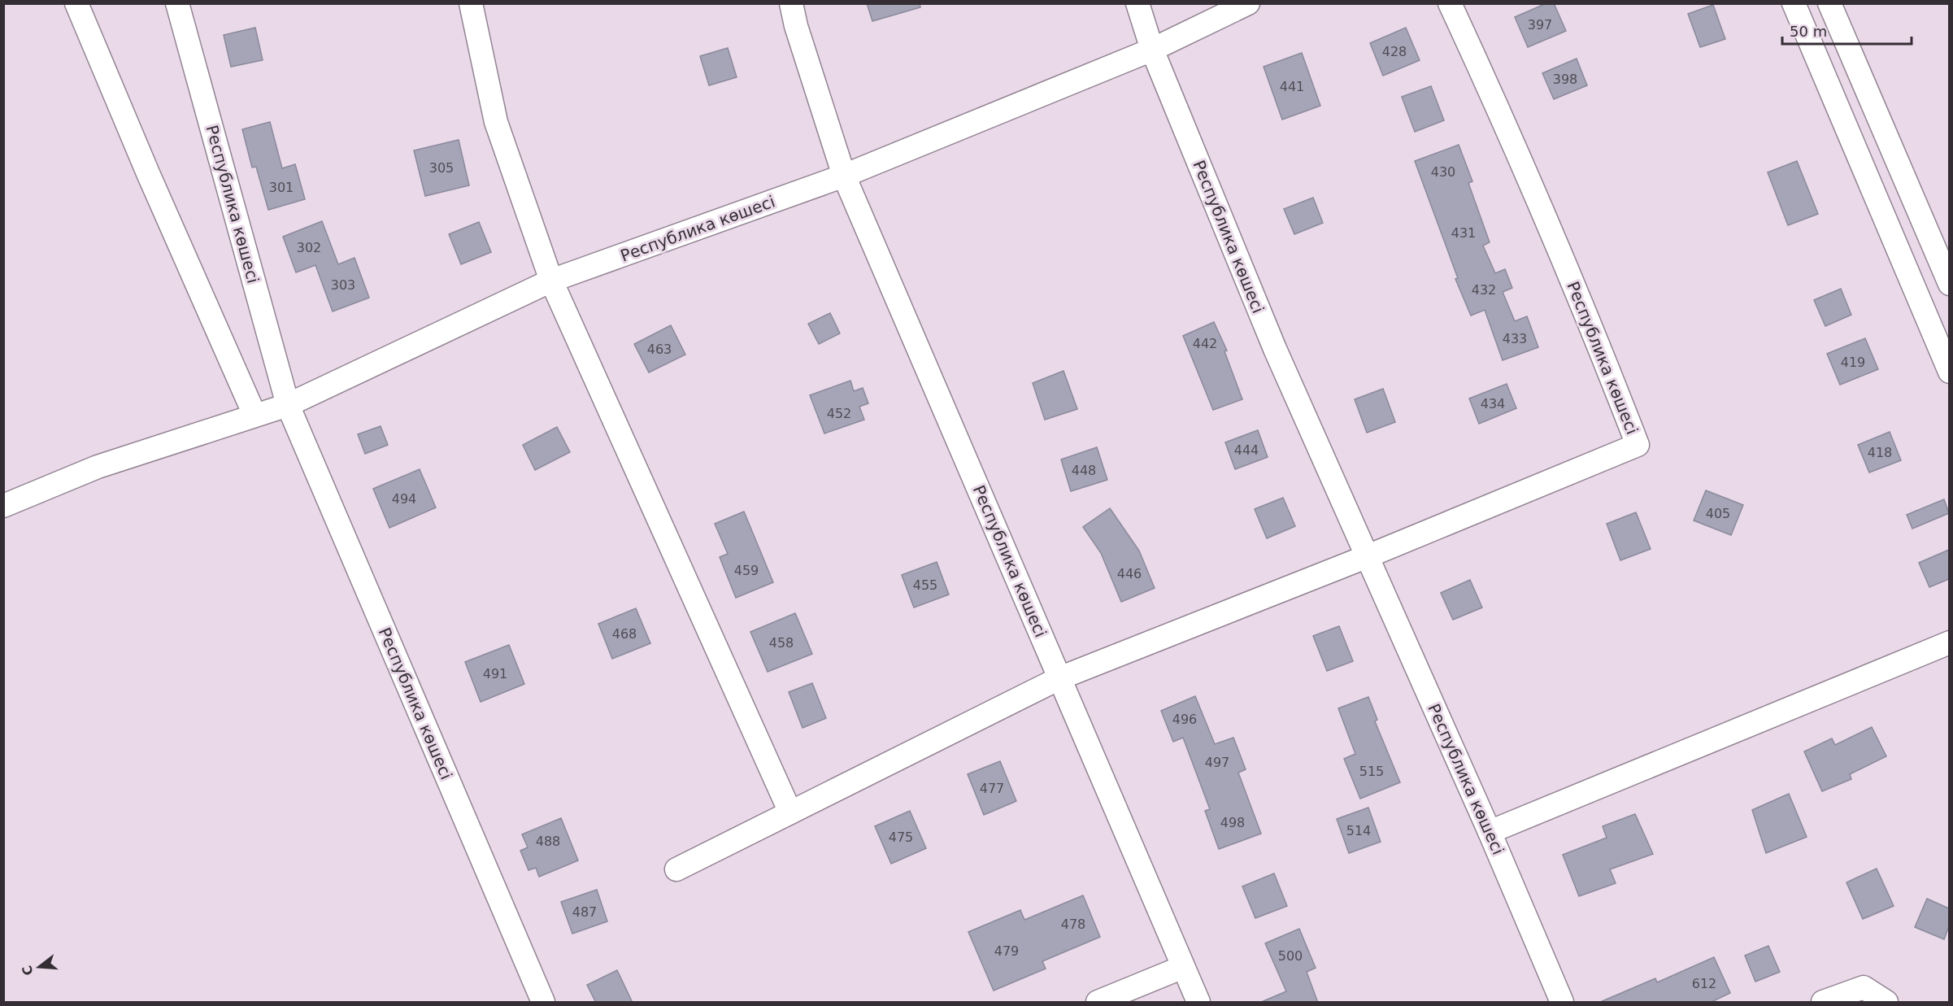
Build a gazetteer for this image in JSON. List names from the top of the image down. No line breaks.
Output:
{"streets":{"street":["Республика көшесі"]},"house_numbers":["397","428","398","441","305","430","301","431","302","303","432","433","442","463","419","434","452","444","418","448","494","405","459","446","455","468","458","491","496","497","515","477","498","514","475","488","487","478","479","500","612"],"scale_bar":"50 m","north":"left"}
